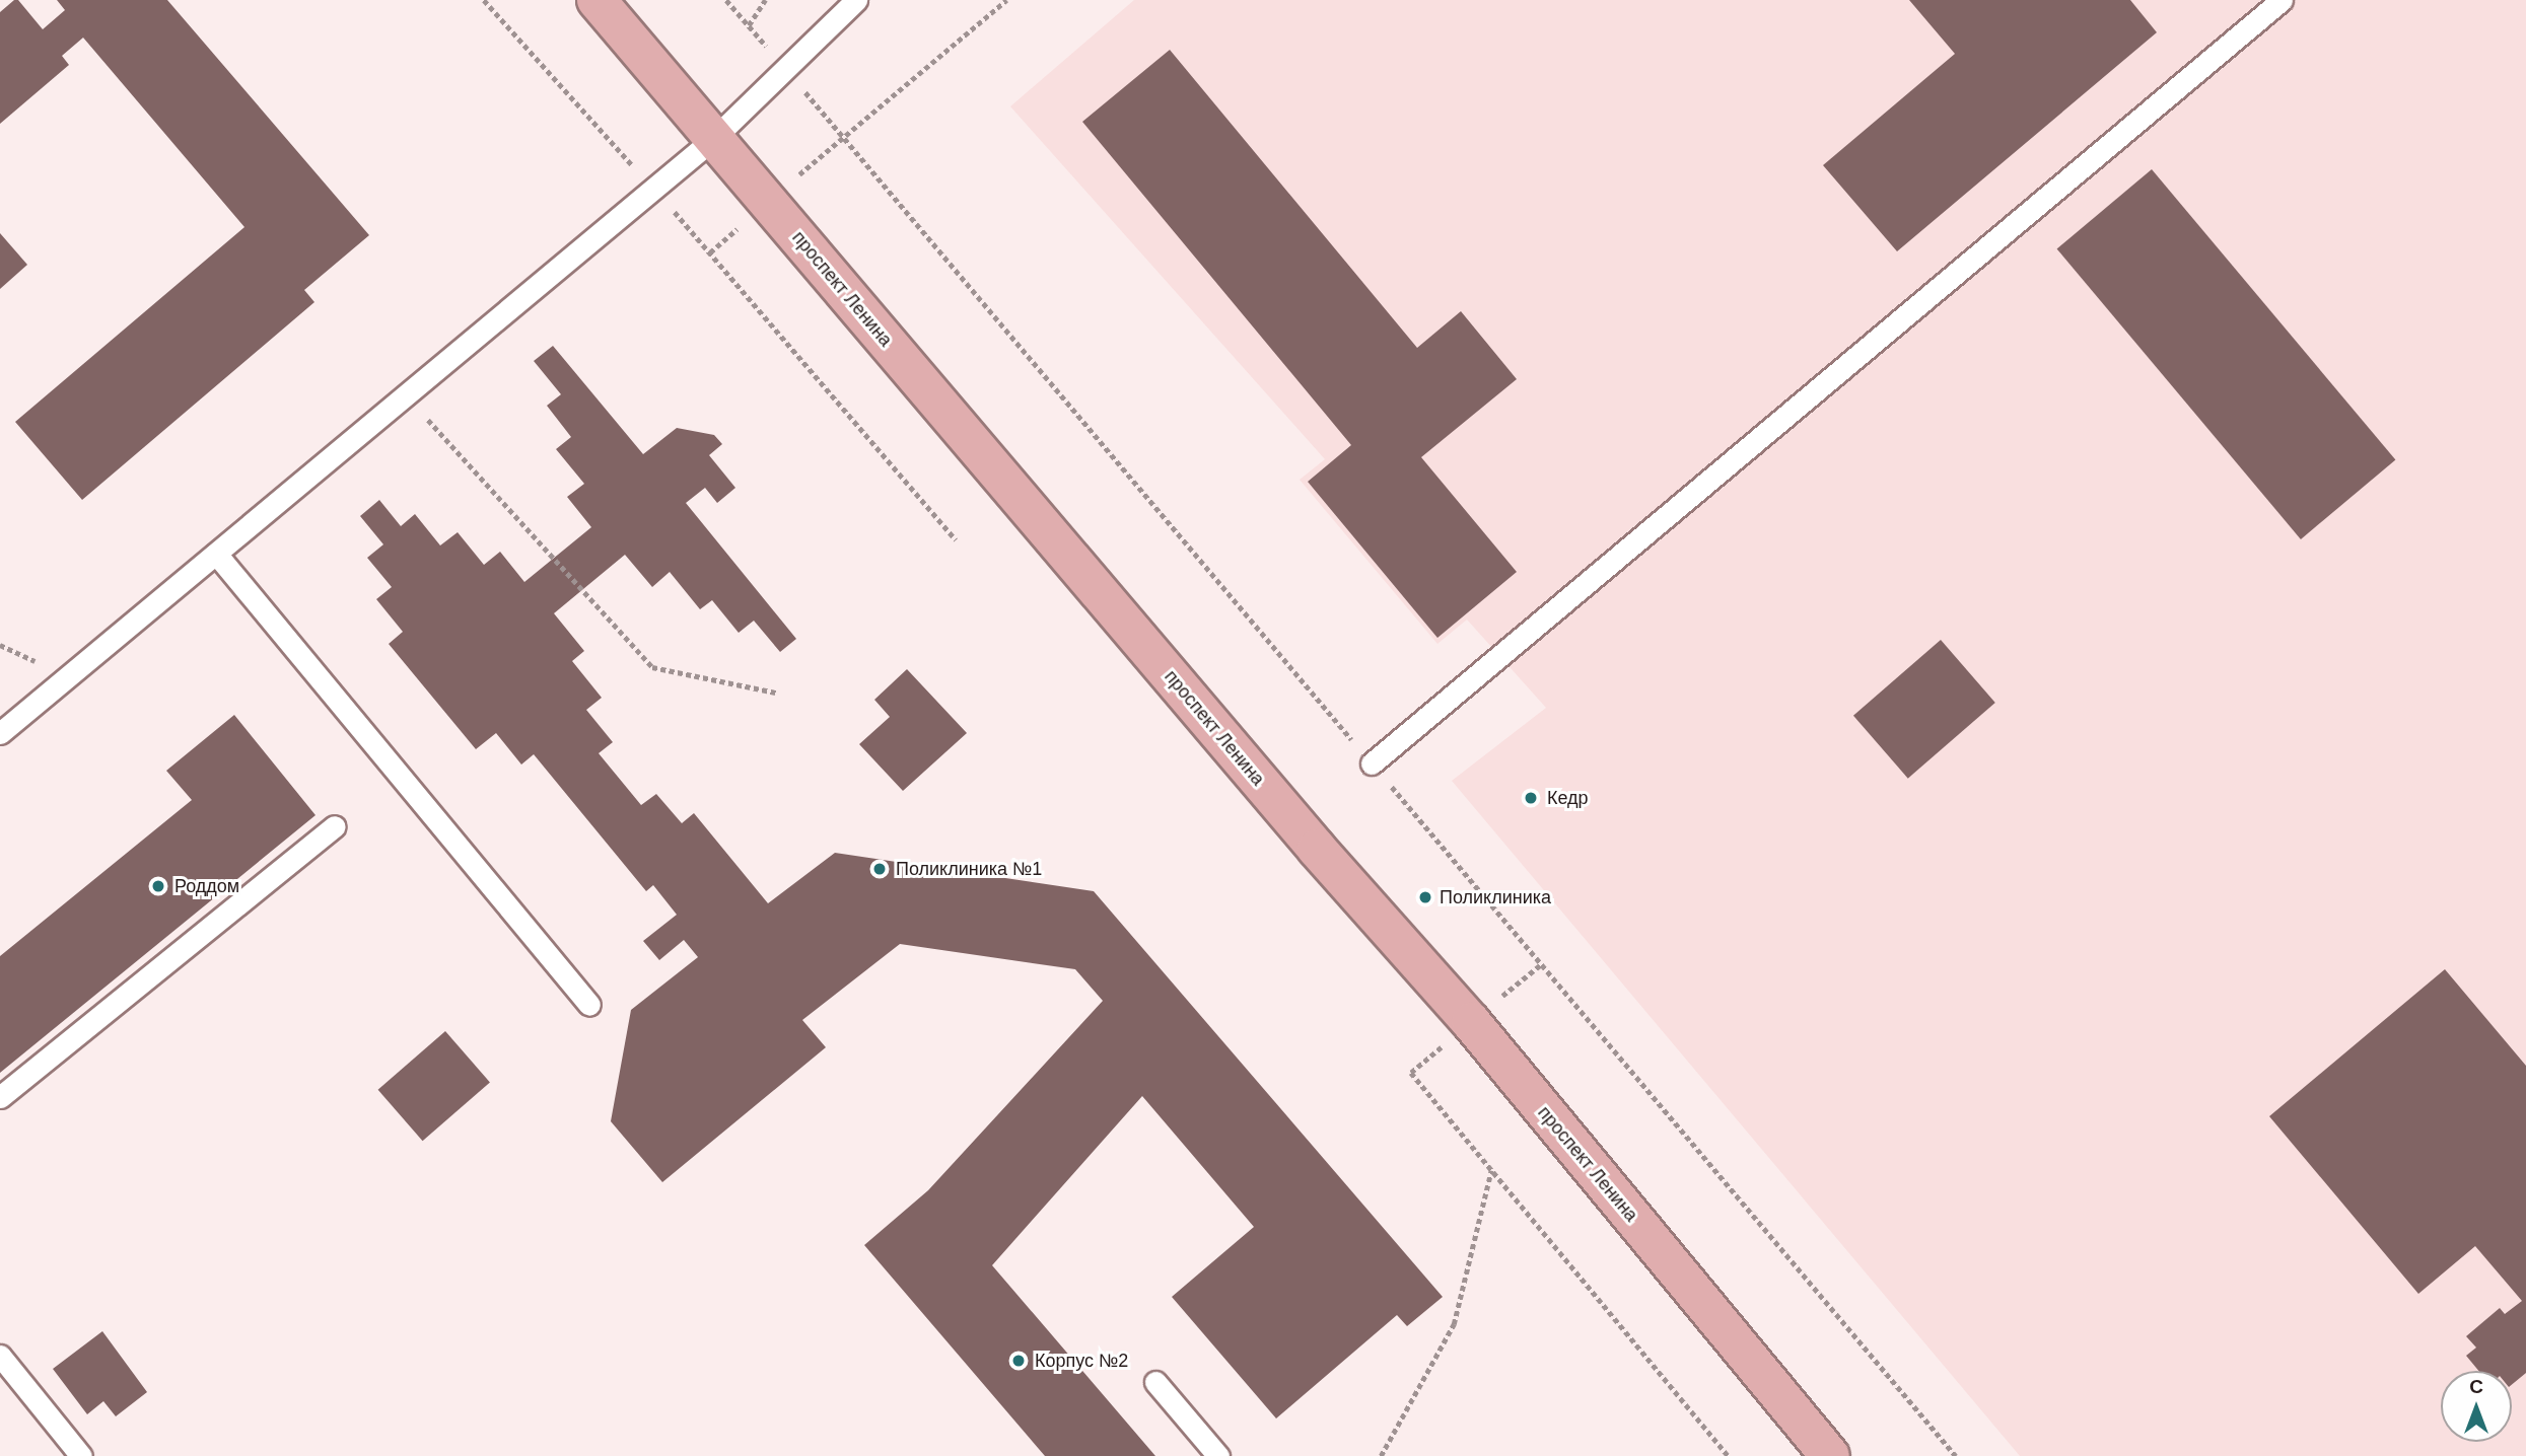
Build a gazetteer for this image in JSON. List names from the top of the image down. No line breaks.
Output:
{"streets":{"main road":["проспект Ленина"]},"places":["Кедр","Поликлиника №1","Роддом","Поликлиника","Корпус №2"],"north":"top"}
